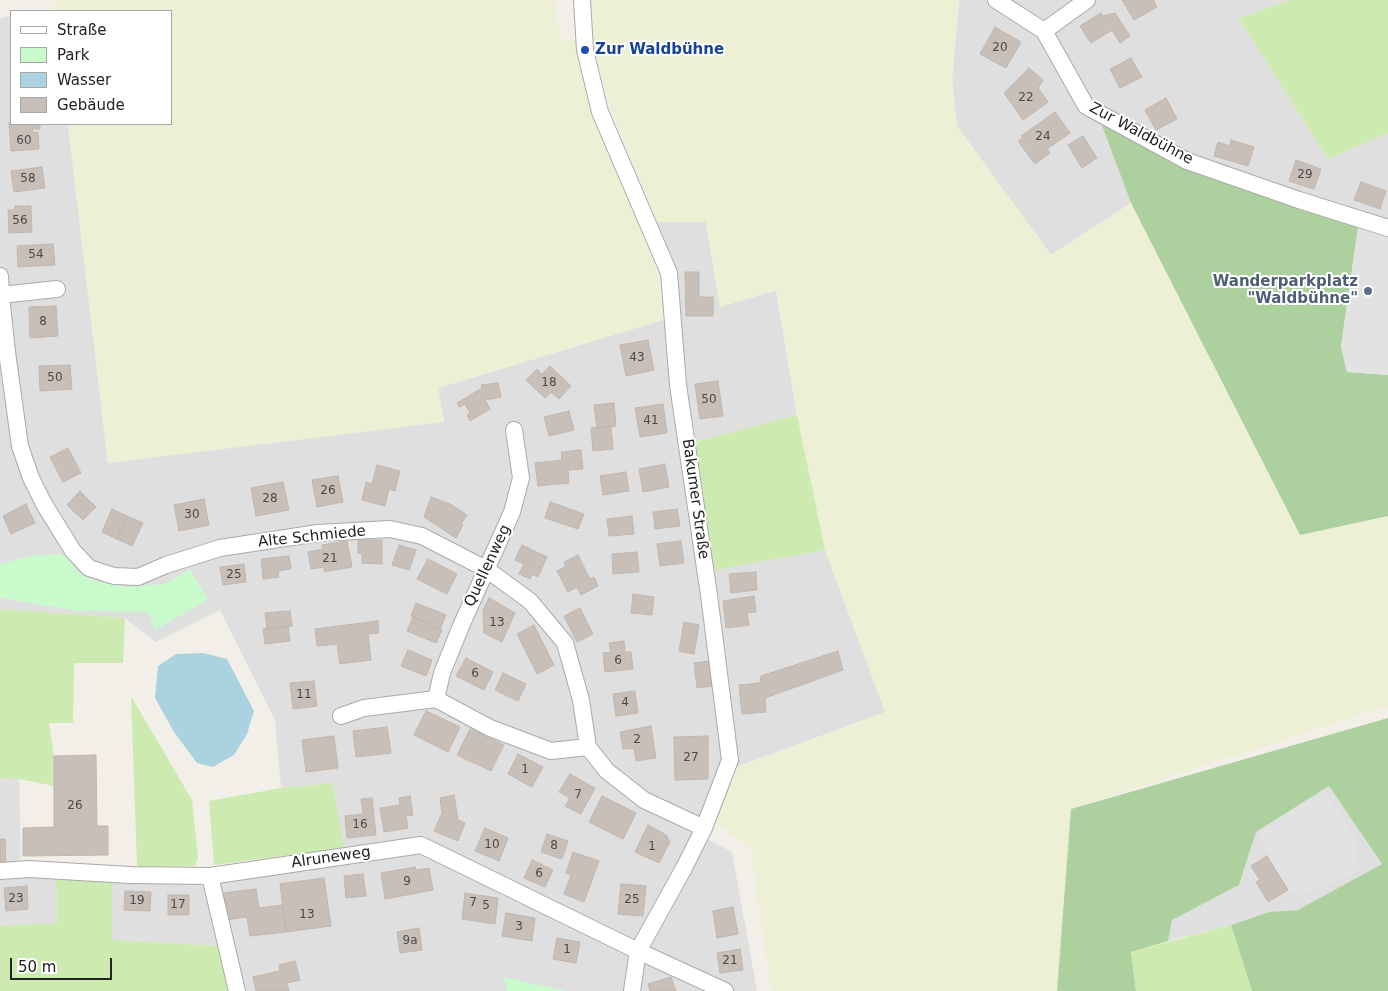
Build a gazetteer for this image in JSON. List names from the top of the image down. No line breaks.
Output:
{"streets":{"street":["Zur Waldbühne","Bakumer Straße","Alte Schmiede","Quellenweg","Alruneweg"]},"crossings":[["Bakumer Straße","Alte Schmiede"],["Bakumer Straße","Alruneweg"],["Alte Schmiede","Quellenweg"]],"places":["Zur Waldbühne","Wanderparkplatz \"Waldbühne\""],"house_numbers":["20","22","24","60","29","58","56","54","8","43","50","18","50","41","26","28","30","21","25","13","6","6","11","4","2","27","1","7","26","16","10","8","1","6","9","23","25","19","7","17","5","13","3","9a","1","21"],"legend":["Straße","Park","Wasser","Gebäude"],"scale_bar":"50 m"}
